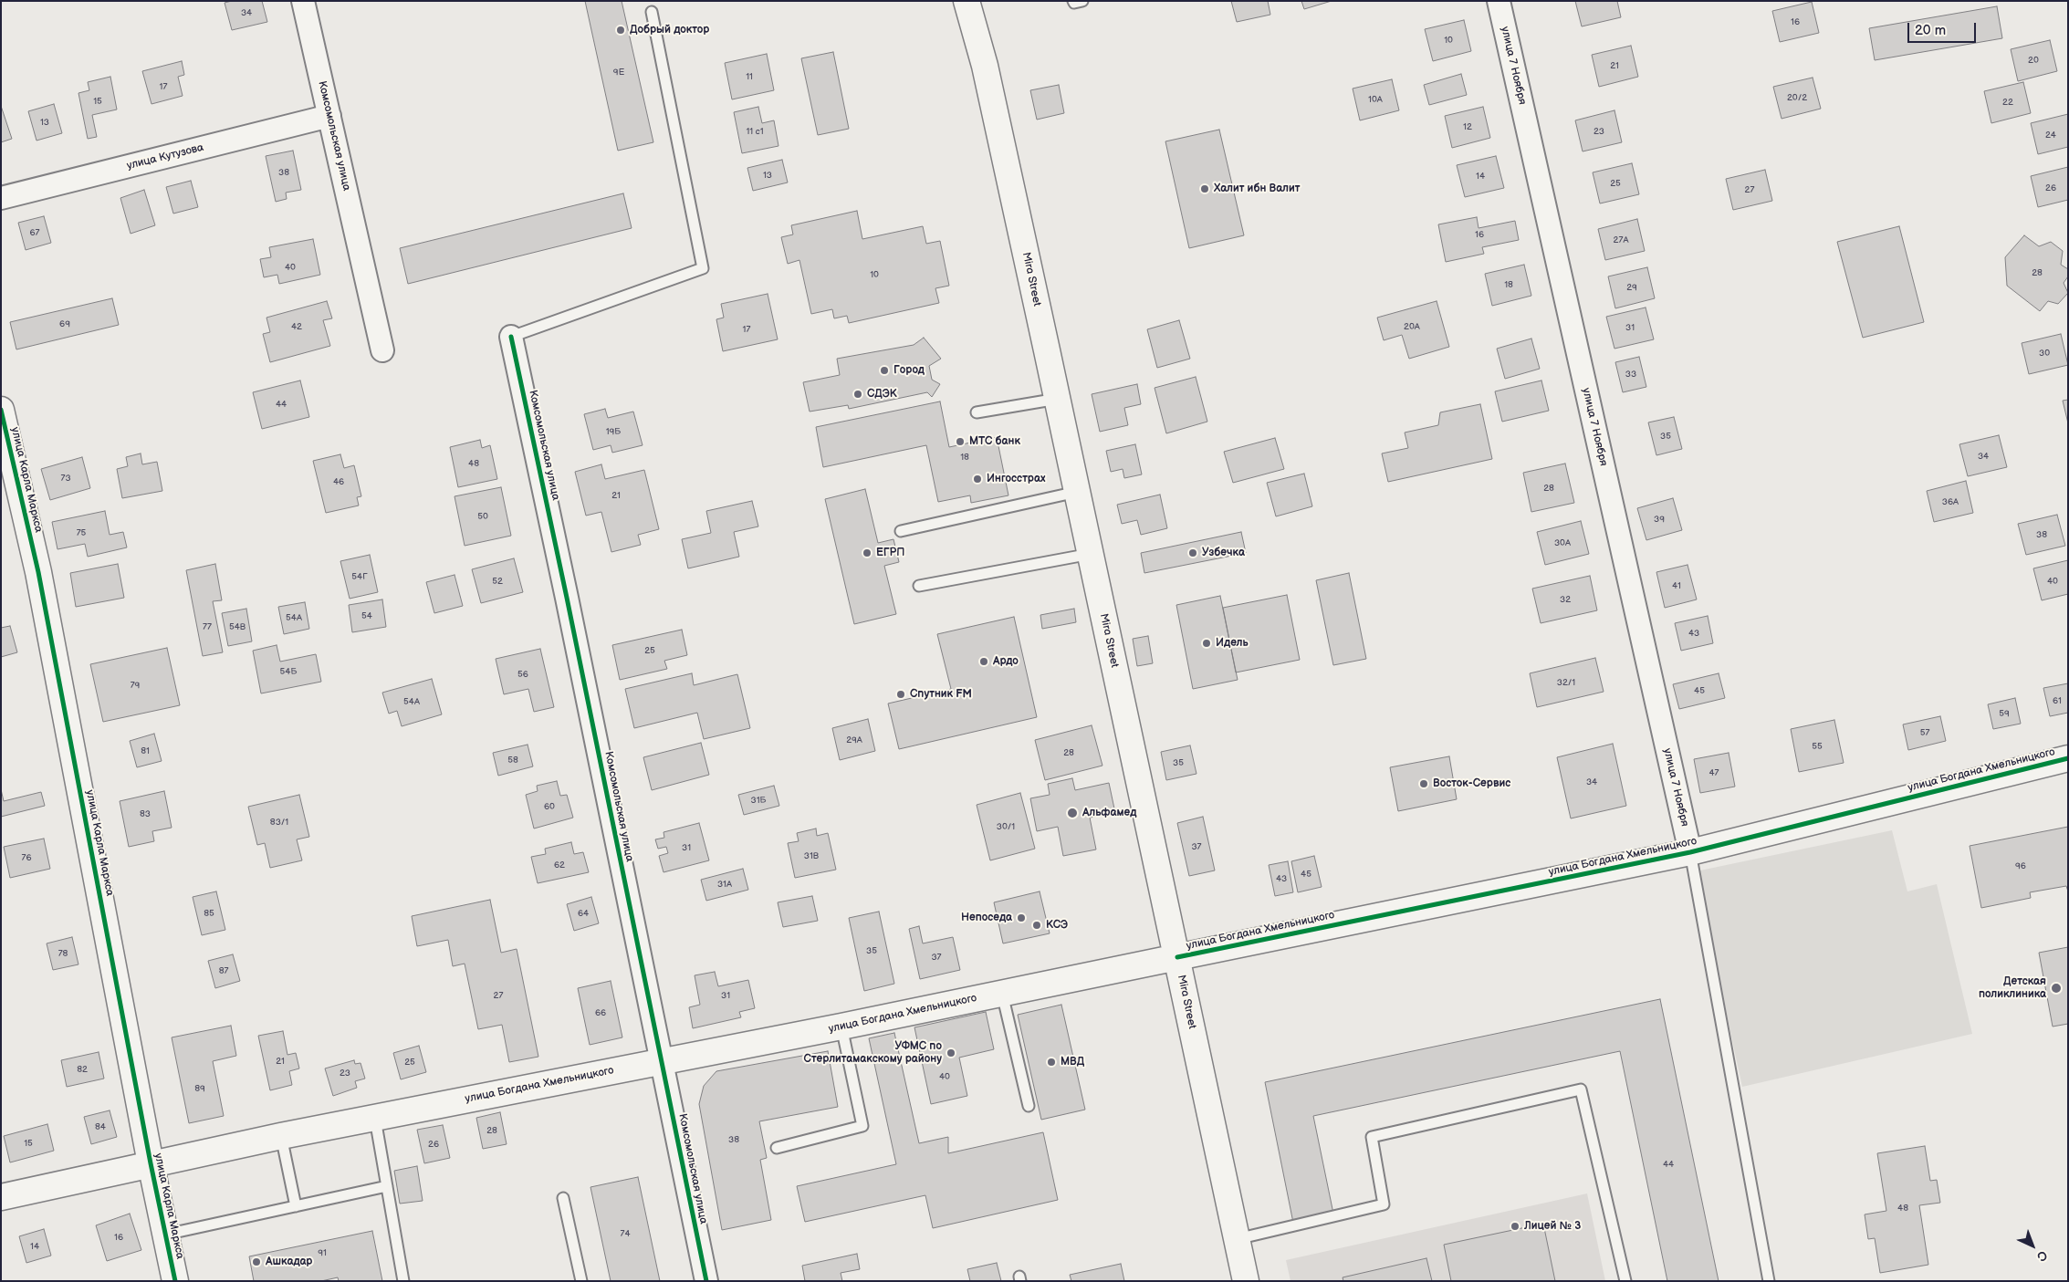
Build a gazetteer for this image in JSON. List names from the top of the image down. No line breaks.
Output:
{"streets":{"main road":["Mira Street","улица Карла Маркса","улица Богдана Хмельницкого"],"street":["улица 7 Ноября","Комсомольская улица","улица Кутузова"]},"crossings":[["улица 7 Ноября","улица Богдана Хмельницкого"],["Комсомольская улица","улица Кутузова"],["Комсомольская улица","улица Богдана Хмельницкого"],["Mira Street","улица Богдана Хмельницкого"],["улица Карла Маркса","улица Богдана Хмельницкого"]],"places":["Добрый доктор","Халит ибн Валит","Город","СДЭК","МТС банк","Ингосстрах","ЕГРП","Узбечка","Идель","Ардо","Спутник FM","Восток-Сервис","Альфамед","Непоседа","КСЭ","Детская поликлиника","УФМС по Стерлитамакскому району","МВД","Лицей № 3","Ашкадар"],"house_numbers":["34","16","10","20","21","9Е","11","17","20/2","10А","15","22","13","12","11 с1","23","24","38","13","14","25","26","27","67","16","27А","40","28","10","18","29","69","42","20А","31","17","30","33","44","19Б","35","34","18","48","73","46","28","21","36А","50","39","75","38","30А","54Г","52","40","41","32","54","54А","77","54В","43","25","54Б","56","32/1","79","45","61","54А","59","57","29А","55","81","28","58","35","47","34","31Б","60","83","83/1","30/1","37","31","31В","76","62","96","45","43","31А","85","64","35","78","37","87","27","31","66","21","25","82","23","40","89","84","28","38","15","26","44","48","74","16","14","91"],"scale_bar":"20 m","north":"bottom right"}
